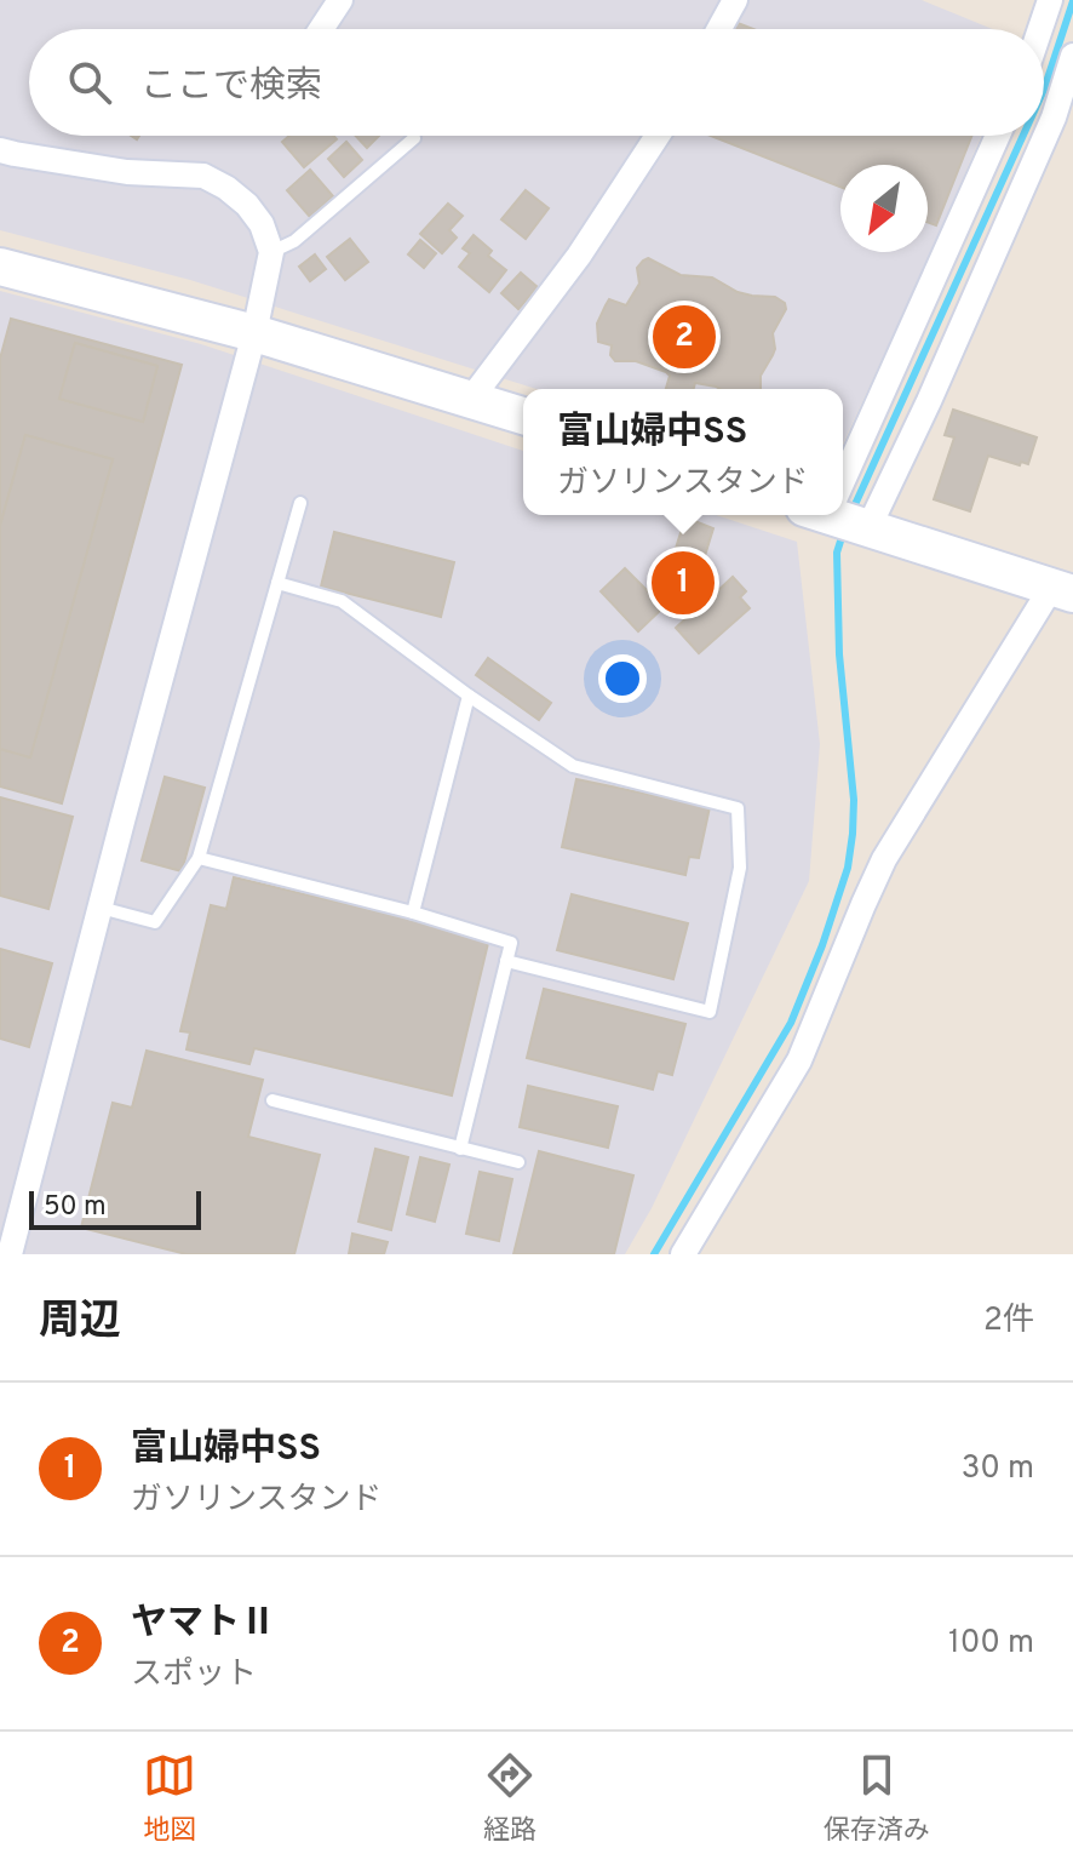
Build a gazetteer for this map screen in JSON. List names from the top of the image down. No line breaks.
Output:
{"scale_bar":"50 m","north":"bottom left","page":{"search":"ここで検索","pins":["2","1"],"popup":["富山婦中SS","ガソリンスタンド"],"scale":"50 m","heading":["周辺","2件"],"list":[{"mark":"1","name":"富山婦中SS","note":"ガソリンスタンド","value":"30 m"},{"mark":"2","name":"ヤマトⅡ","note":"スポット","value":"100 m"}],"nav":["地図","経路","保存済み"]}}
